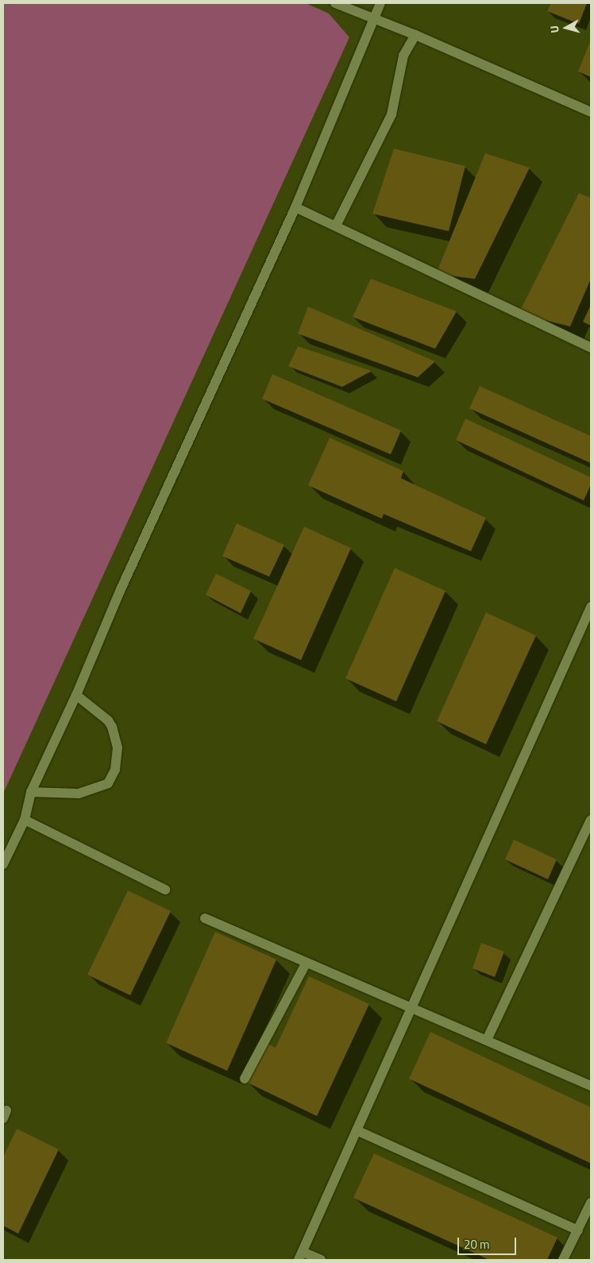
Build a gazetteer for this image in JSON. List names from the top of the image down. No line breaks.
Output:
{"scale_bar":"20 m","north":"left"}
